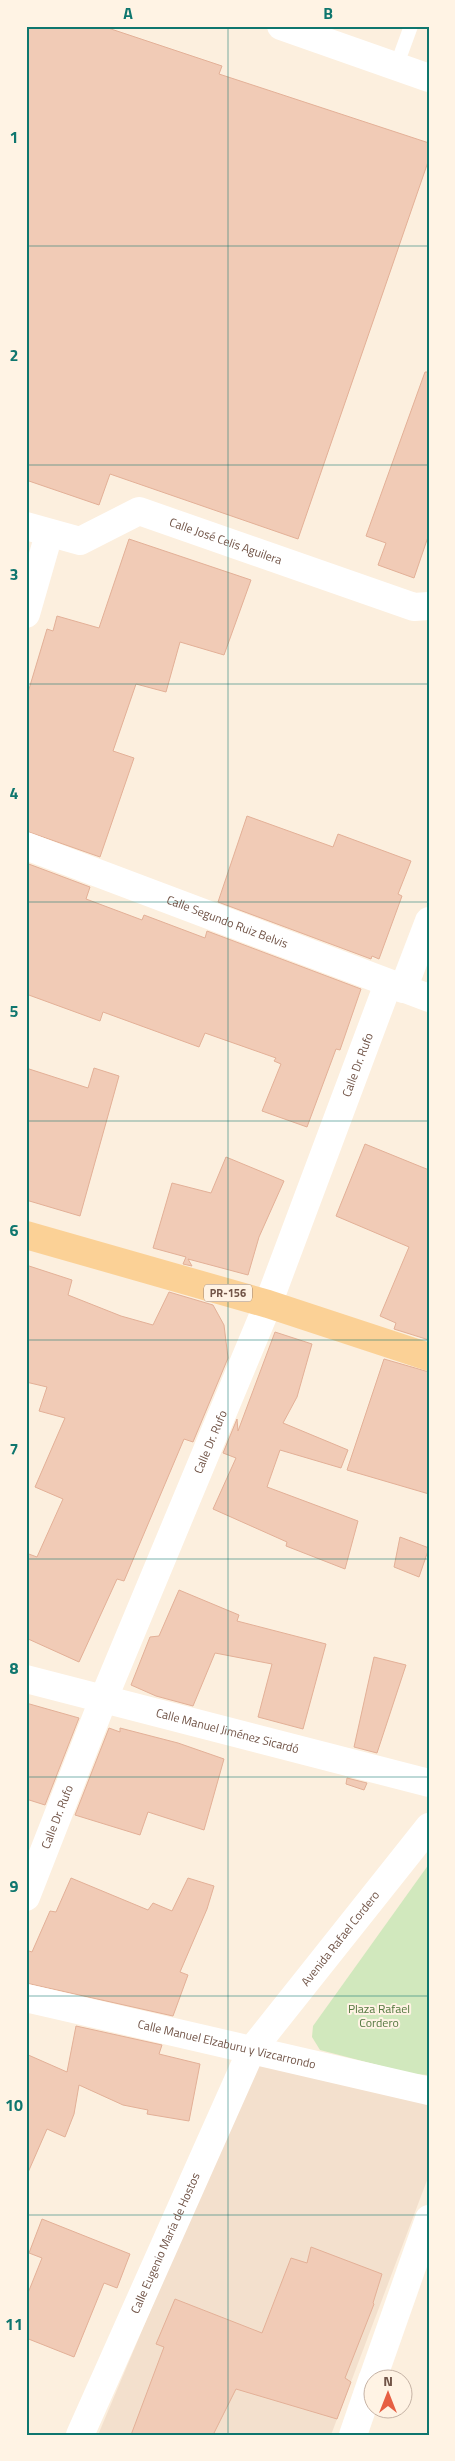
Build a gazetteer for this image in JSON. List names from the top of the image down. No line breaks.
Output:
{"streets":{"main road":["PR-156"],"street":["Calle José Celis Aguilera","Calle Segundo Ruiz Belvis","Calle Dr. Rufo","Calle Manuel Jiménez Sicardó","Avenida Rafael Cordero","Calle Manuel Elzaburu y Vizcarrondo","Calle Eugenio María de Hostos"]},"crossings":[["Calle Segundo Ruiz Belvis","Calle Dr. Rufo"],["Calle Dr. Rufo","PR-156"],["Calle Dr. Rufo","Calle Manuel Jiménez Sicardó"],["Avenida Rafael Cordero","Calle Manuel Elzaburu y Vizcarrondo"],["Avenida Rafael Cordero","Calle Eugenio María de Hostos"],["Calle Manuel Elzaburu y Vizcarrondo","Calle Eugenio María de Hostos"]],"parks":["Plaza Rafael Cordero"],"north":"top","grid":{"columns":["A","B"],"rows":["1","2","3","4","5","6","7","8","9","10","11"]}}
